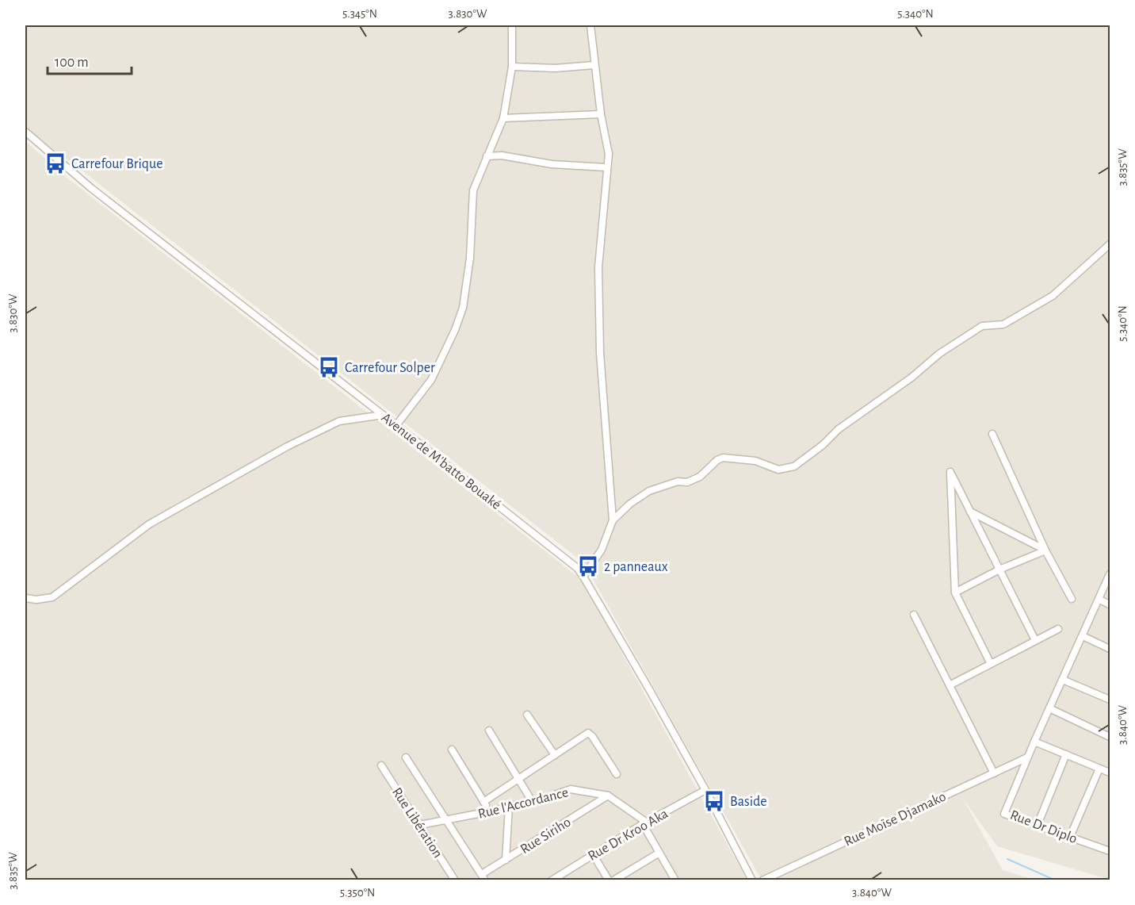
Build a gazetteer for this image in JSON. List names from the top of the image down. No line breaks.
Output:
{"streets":{"street":["Avenue de M'batto Bouaké","Rue l'Accordance","Rue Moïse Djamako","Rue Libération","Rue Dr Diplo","Rue Dr Kroo Aka","Rue Siriho"]},"crossings":[["Avenue de M'batto Bouaké","Rue Dr Kroo Aka"],["Rue l'Accordance","Rue Libération"],["Rue l'Accordance","Rue Dr Kroo Aka"],["Rue l'Accordance","Rue Siriho"],["Rue Moïse Djamako","Rue Dr Diplo"]],"places":{"bus stop":["Carrefour Brique","Carrefour Solper","2 panneaux","Baside"]},"scale_bar":"100 m","coordinates":["5.345°N","3.830°W","5.340°N","3.835°W","3.840°W","5.350°N"]}
